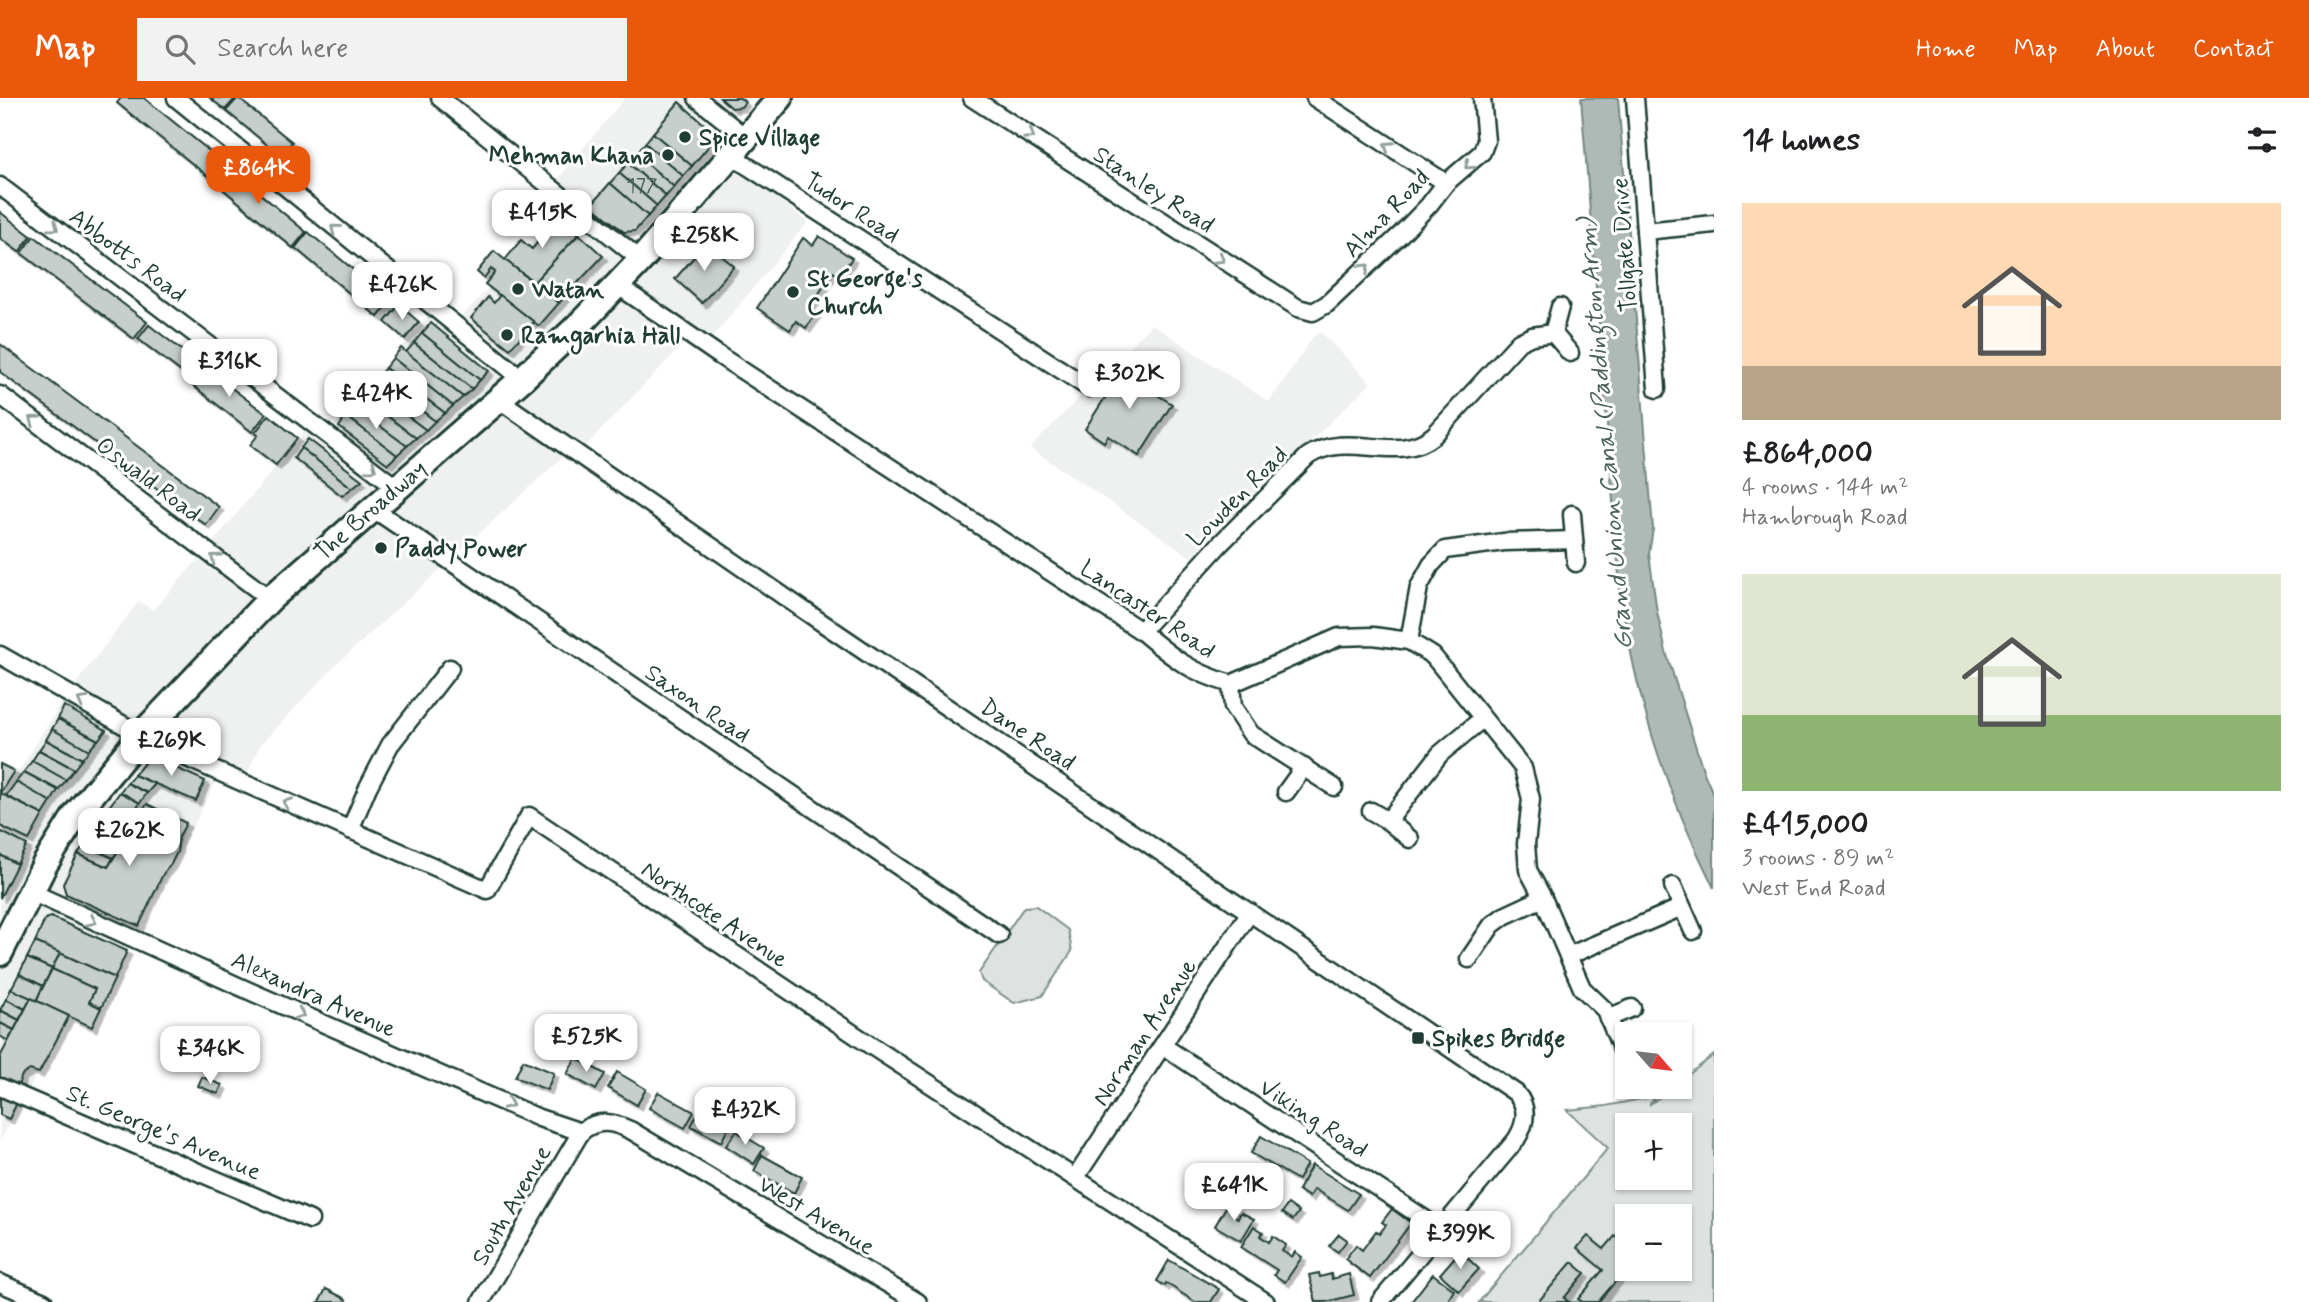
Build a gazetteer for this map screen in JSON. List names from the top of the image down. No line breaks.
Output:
{"streets":{"main road":["The Broadway"],"street":["Stanley Road","Tudor Road","Alma Road","Tollgate Drive","Abbotts Road","Oswald Road","Lowden Road","Lancaster Road","Saxon Road","Dane Road","Northcote Avenue","Alexandra Avenue","Norman Avenue","Viking Road","St. George's Avenue","South Avenue","West Avenue"]},"crossings":[["Stanley Road","Alma Road"],["Tudor Road","The Broadway"],["Abbotts Road","The Broadway"],["Oswald Road","The Broadway"],["Lowden Road","Lancaster Road"],["The Broadway","Lancaster Road"],["The Broadway","Saxon Road"],["The Broadway","Dane Road"],["The Broadway","Northcote Avenue"],["The Broadway","Alexandra Avenue"],["Dane Road","Norman Avenue"],["Dane Road","Viking Road"],["Northcote Avenue","Norman Avenue"],["Alexandra Avenue","South Avenue"],["Alexandra Avenue","West Avenue"],["Norman Avenue","Viking Road"],["South Avenue","West Avenue"]],"one_way":["Stanley Road","Abbotts Road","Oswald Road","Alexandra Avenue"],"water":["Grand Union Canal (Paddington Arm)"],"places":{"other":["Spice Village","Mehman Khana","Watan","St George's Church","Ramgarhia Hall","Paddy Power"],"transit":["Spikes Bridge"]},"house_numbers":["177"],"north":"bottom right","page":{"header":"Map","search":"Search here","nav":["Home","Map","About","Contact"],"heading":"14 homes","price":["£864K","£415K","£258K","£426K","£316K","£302K","£424K","£269K","£262K","£525K","£346K","£432K","£641K","£399K"],"list":[{"name":"£864,000","note":"4 rooms · 144 m² · Hambrough Road"},{"name":"£415,000","note":"3 rooms · 89 m² · West End Road"}],"map_buttons":["+","−"]}}
